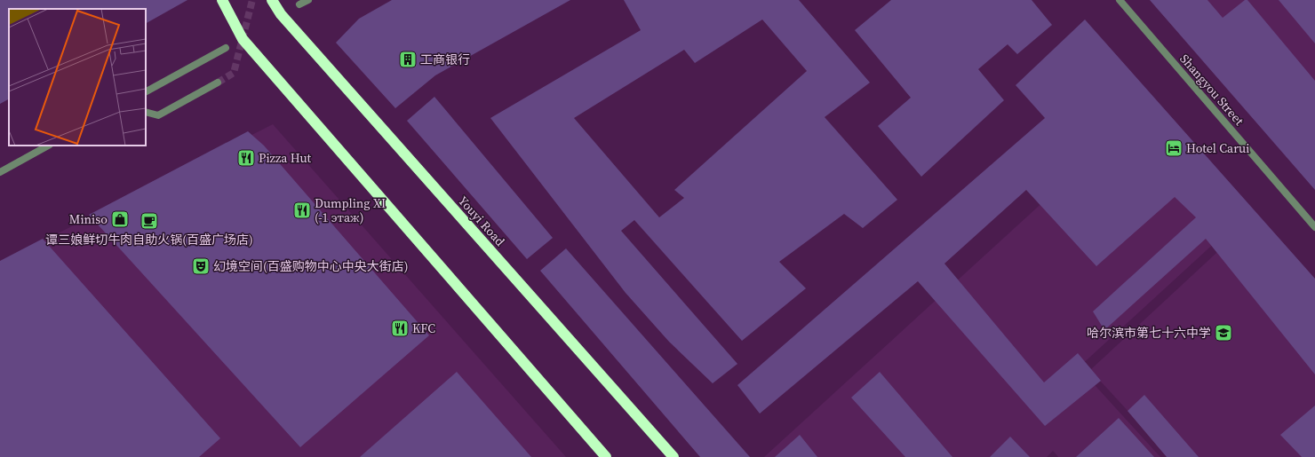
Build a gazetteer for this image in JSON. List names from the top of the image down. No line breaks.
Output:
{"streets":{"highway":["Youyi Road"],"street":["Shangyou Street"]},"places":{"building":["工商银行"],"hotel":["Hotel Carui"],"restaurant":["Pizza Hut","Dumpling XI (-1 этаж)","KFC"],"shop":["Miniso"],"cafe":["谭三娘鲜切牛肉自助火锅(百盛广场店)"],"theatre":["幻境空间(百盛购物中心中央大街店)"],"school or university":["哈尔滨市第七十六中学"]}}
